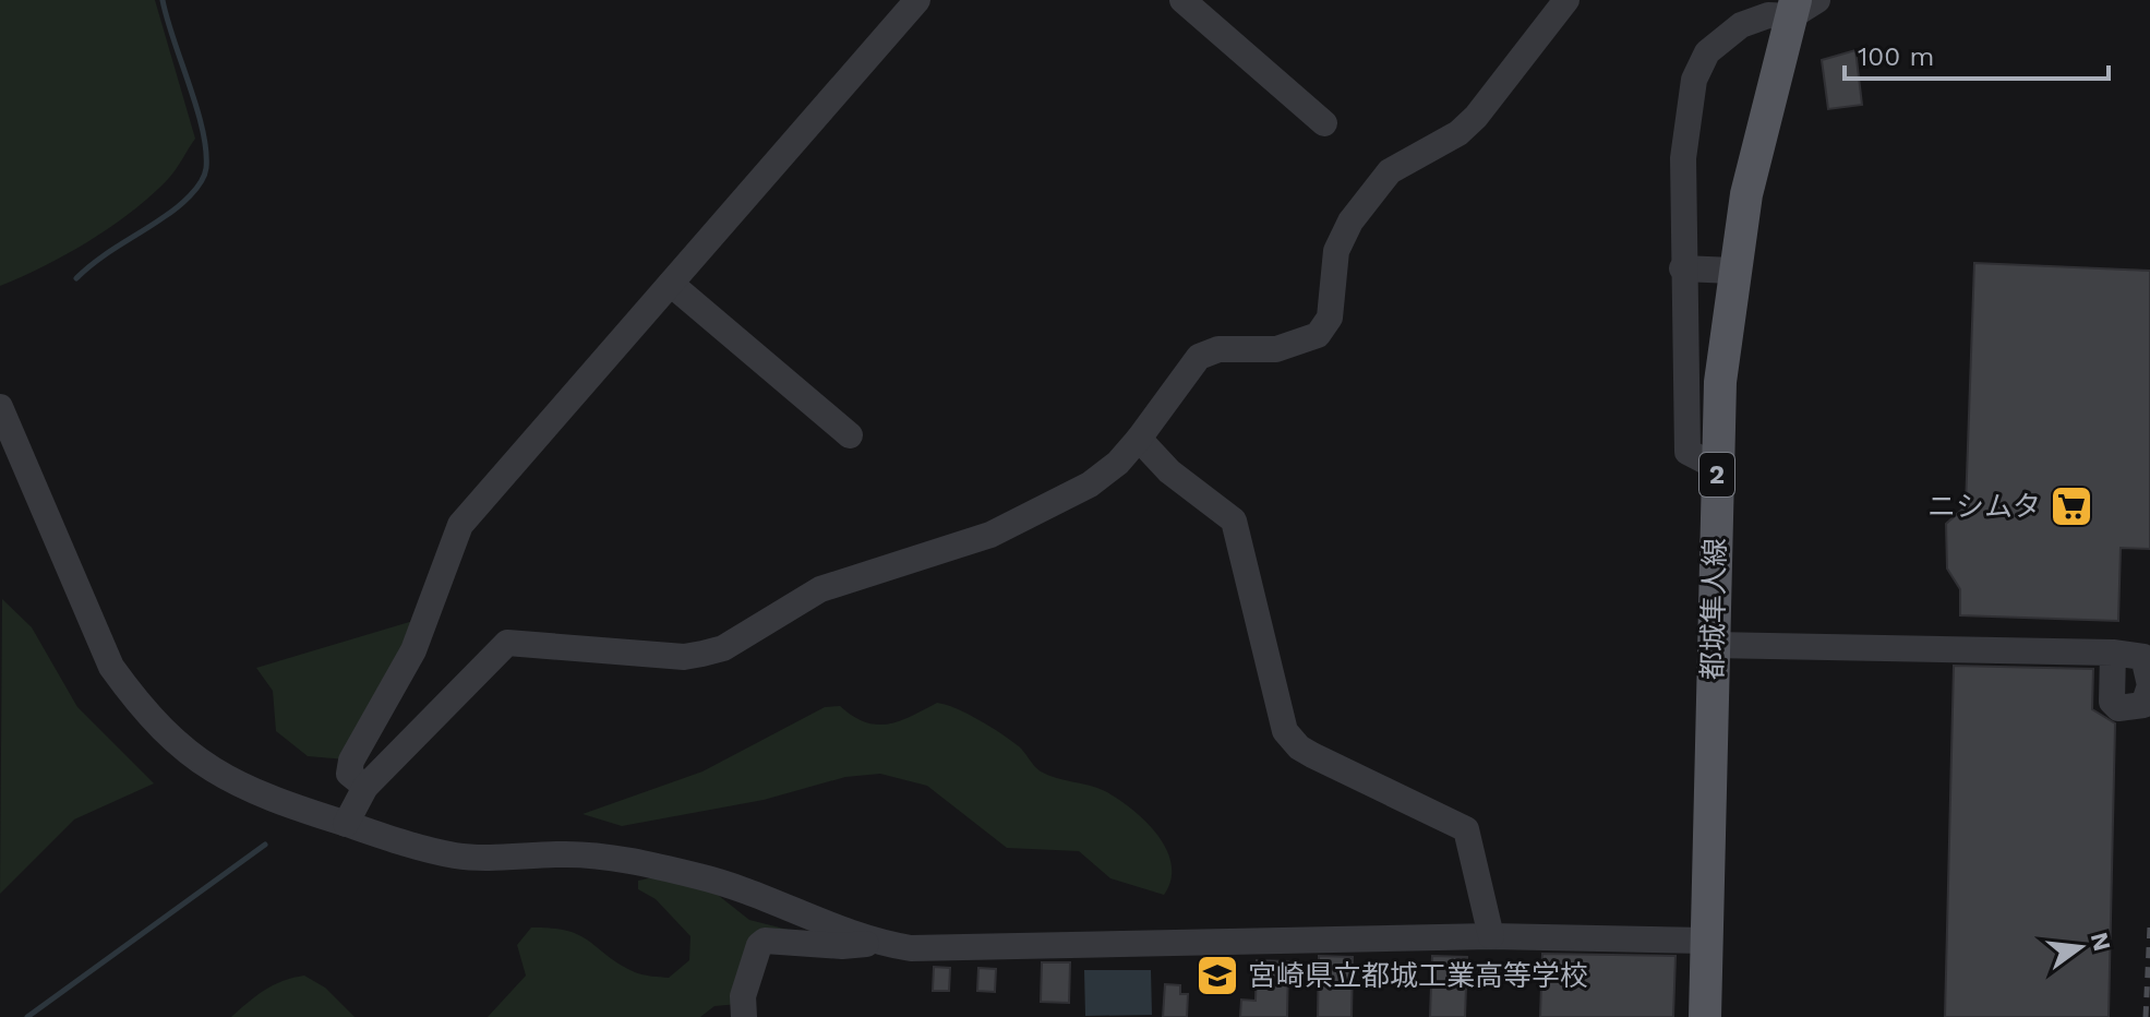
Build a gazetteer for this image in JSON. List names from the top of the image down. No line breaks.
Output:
{"streets":{"main road":["2","都城隼人線"]},"places":{"supermarket":["ニシムタ"],"school or university":["宮崎県立都城工業高等学校"]},"scale_bar":"100 m","north":"right"}
